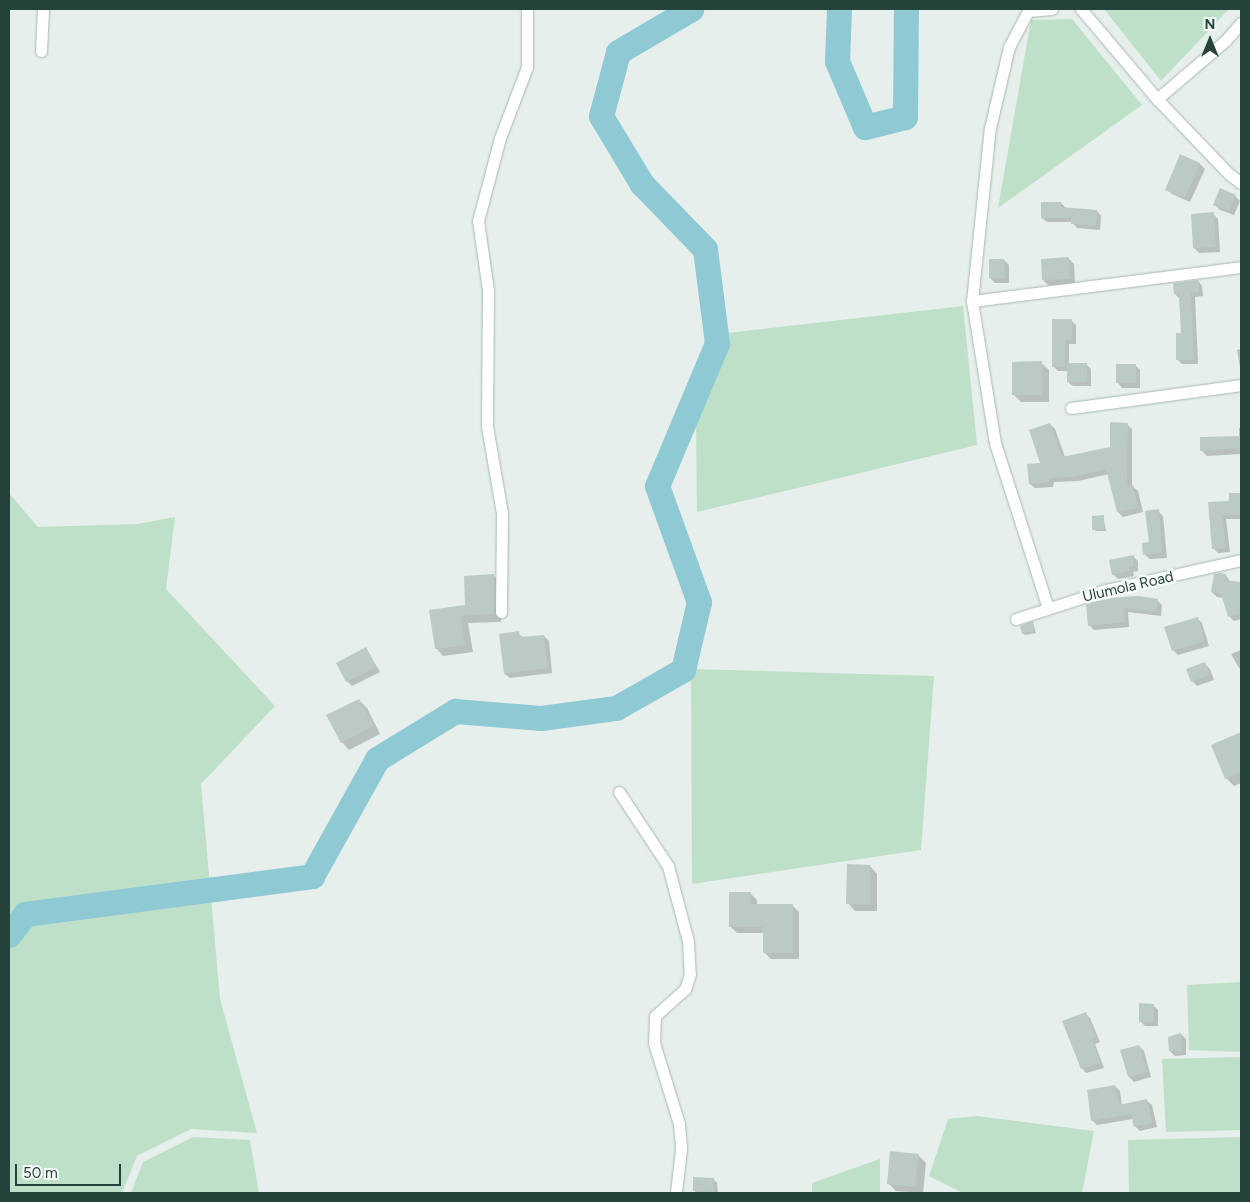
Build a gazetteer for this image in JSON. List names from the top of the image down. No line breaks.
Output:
{"streets":{"street":["Ulumola Road"]},"scale_bar":"50 m","north":"top"}
